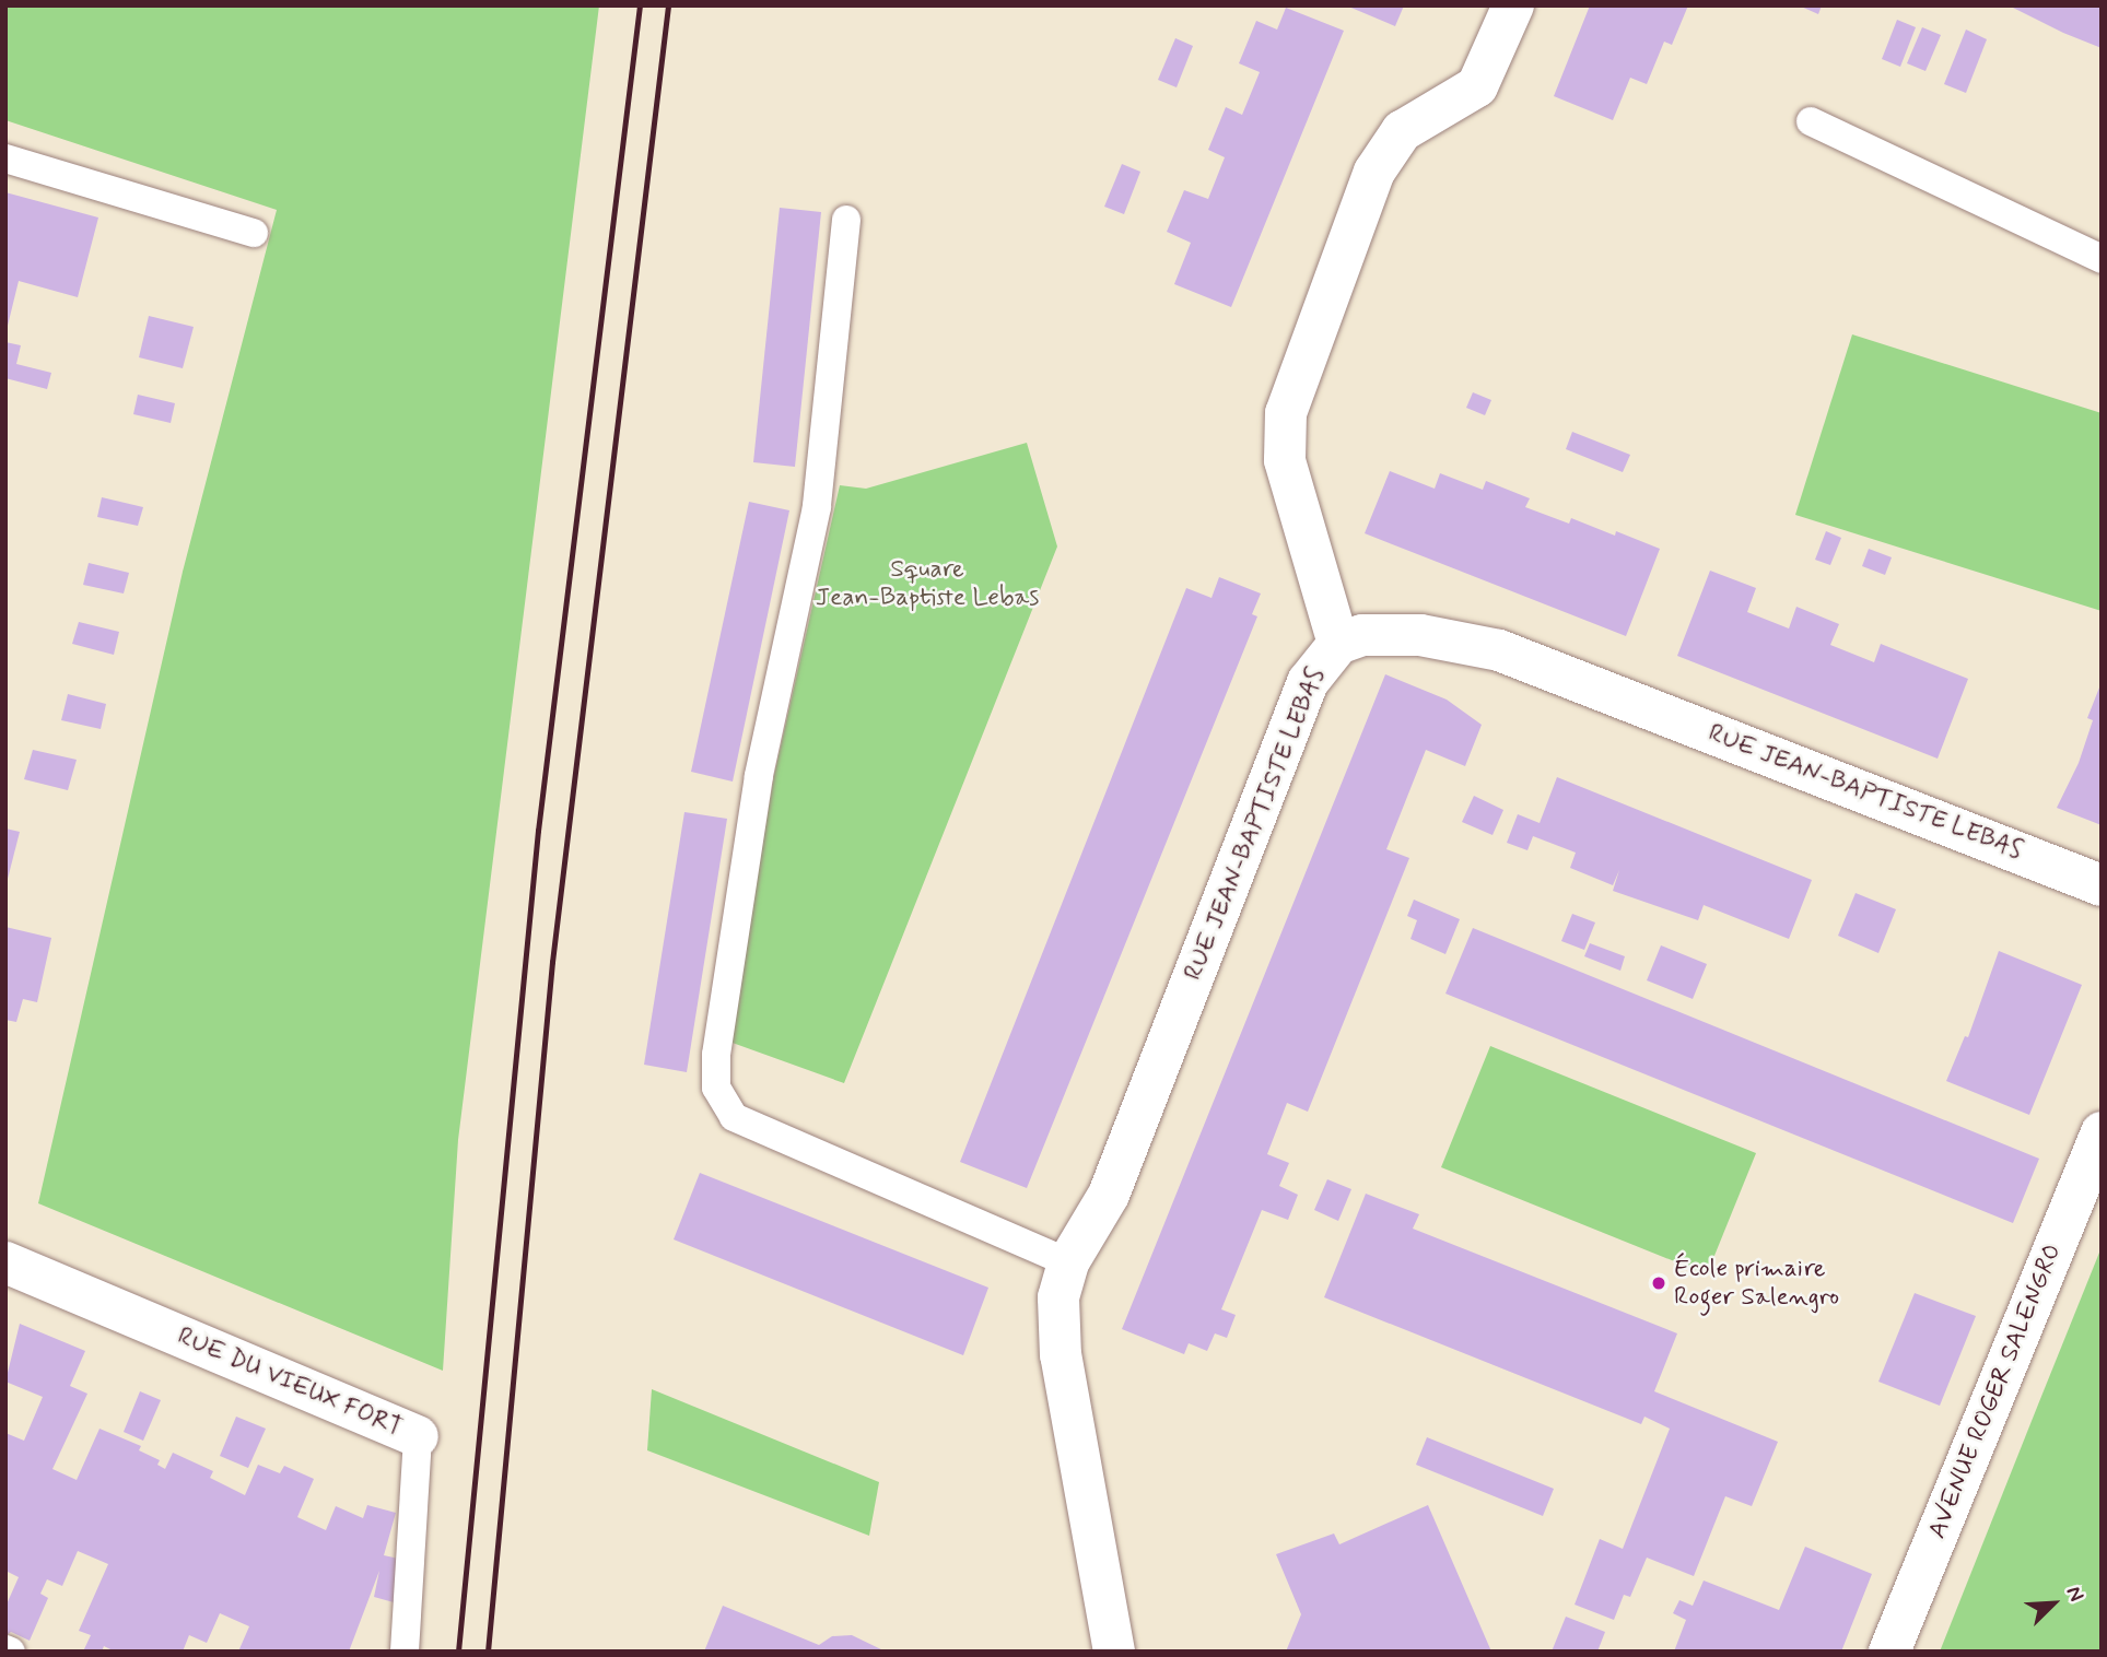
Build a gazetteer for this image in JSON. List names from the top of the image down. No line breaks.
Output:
{"streets":{"street":["RUE JEAN-BAPTISTE LEBAS","RUE DU VIEUX FORT","AVENUE ROGER SALENGRO"]},"parks":["Square Jean-Baptiste Lebas"],"places":["École primaire Roger Salengro"],"north":"top right"}
